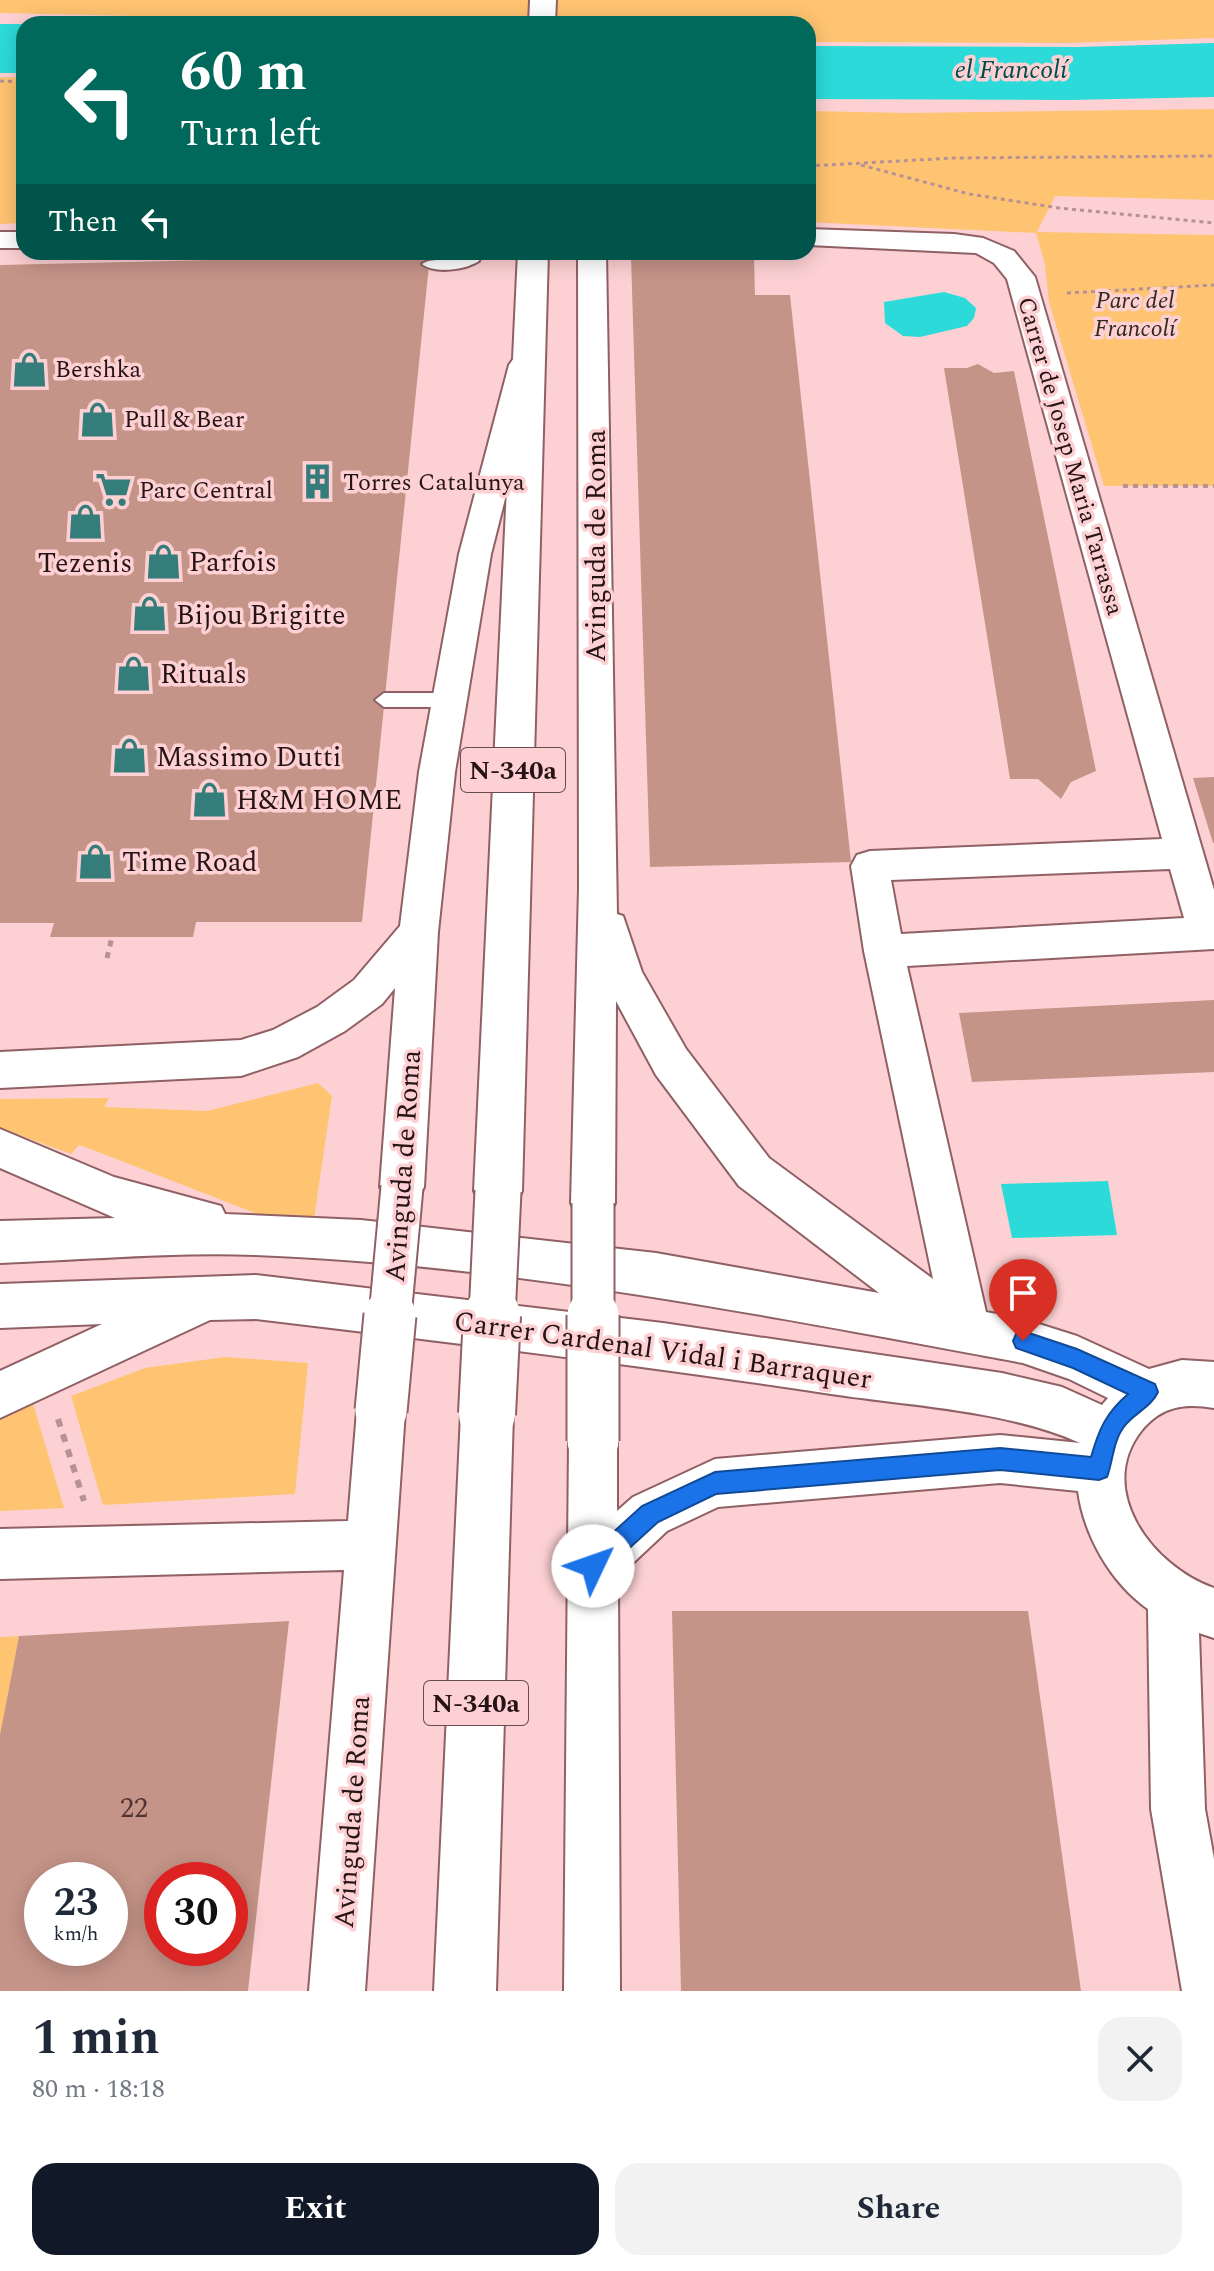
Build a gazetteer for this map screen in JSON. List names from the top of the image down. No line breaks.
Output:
{"streets":{"main road":["Avinguda de Roma","N-340a"],"street":["Carrer de Josep Maria Tarrassa","Carrer Cardenal Vidal i Barraquer"]},"water":["el Francolí"],"parks":["Parc del Francolí"],"places":{"shop":["Bershka","Pull & Bear","Tezenis","Parfois","Bijou Brigitte","Rituals","Massimo Dutti","H&M HOME","Time Road"],"building":["Torres Catalunya"],"supermarket":["Parc Central"]},"house_numbers":["22"],"page":{"turn":["60 m","Turn left"],"then":"Then","speed":"23 km/h","limit":"30","heading":["1 min","80 m · 18:18"],"buttons":["Exit","Share"]}}
